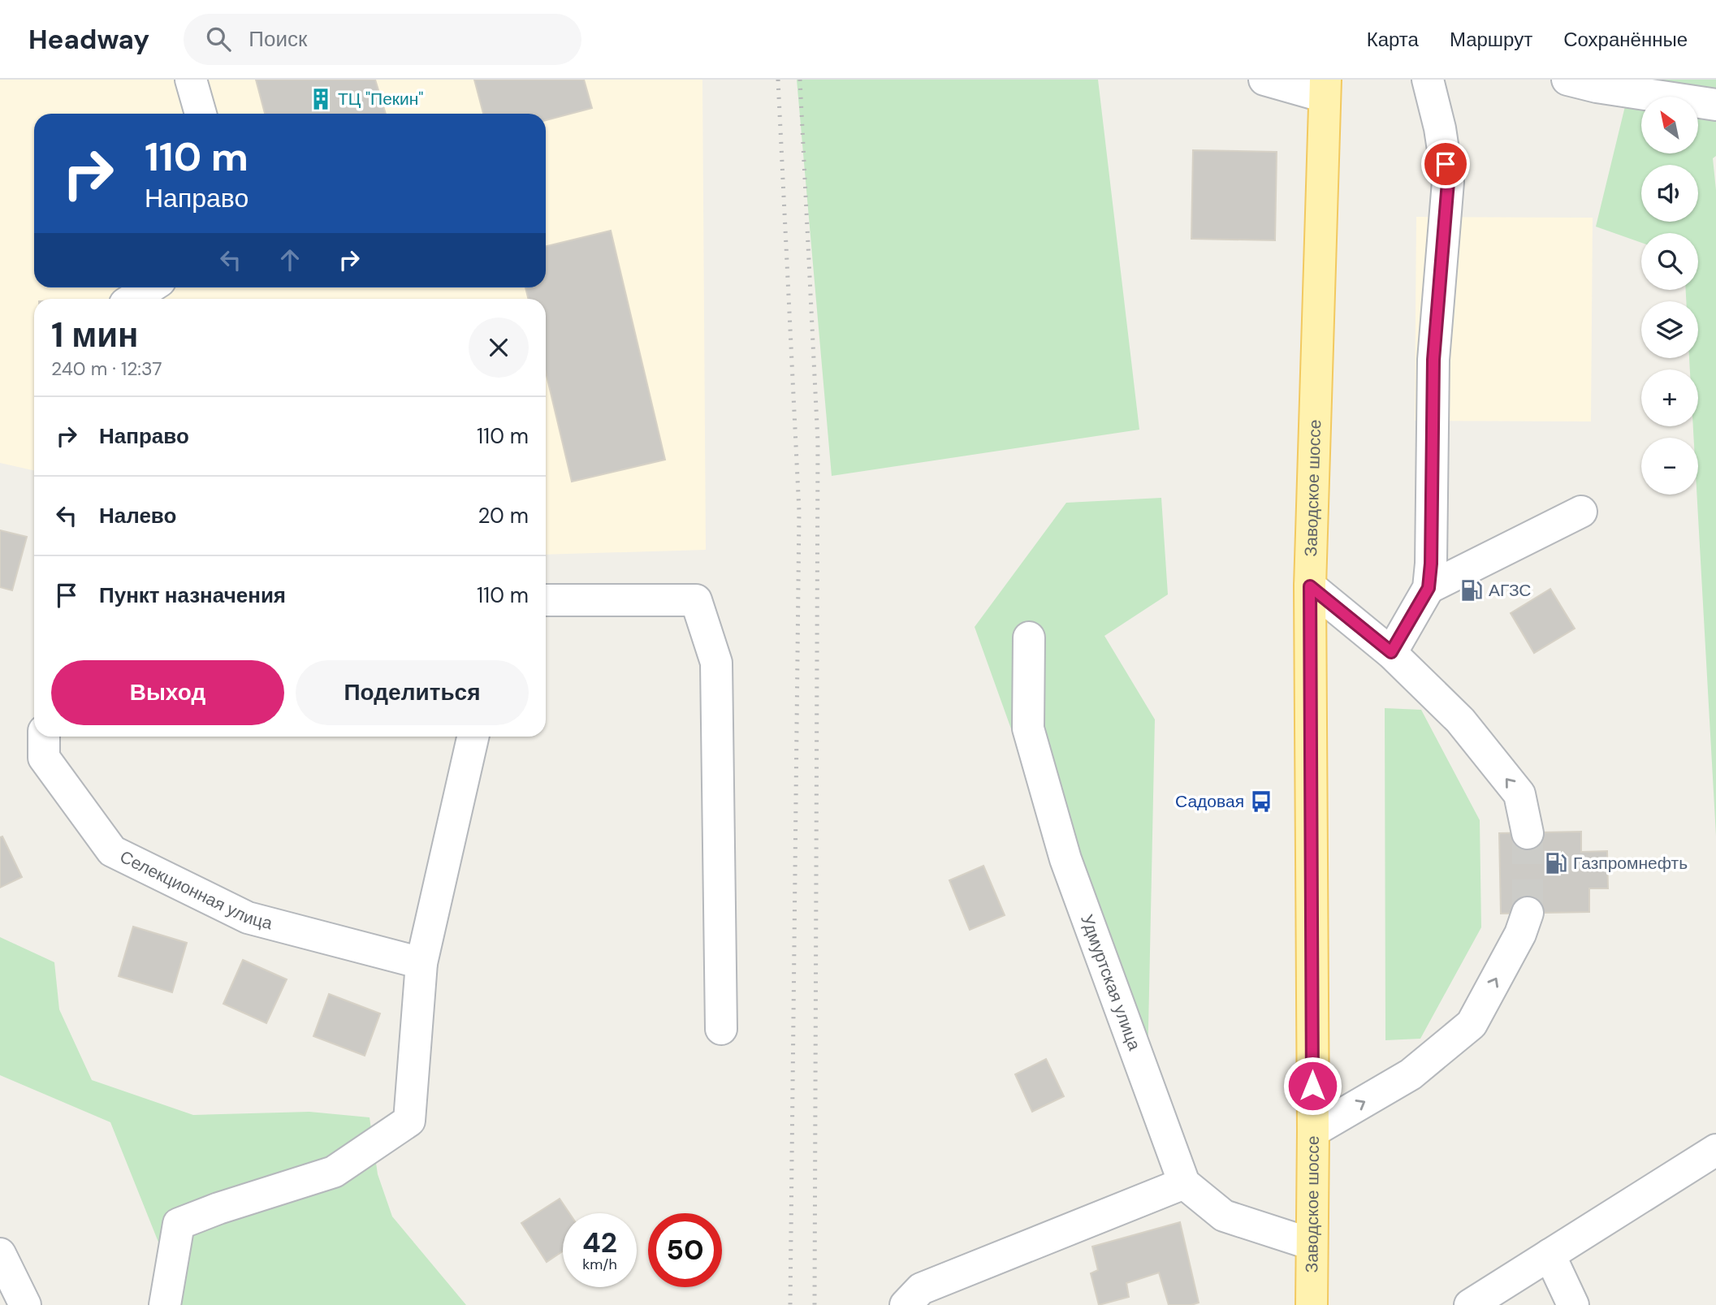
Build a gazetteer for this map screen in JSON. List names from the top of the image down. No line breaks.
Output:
{"streets":{"main road":["Заводское шоссе"],"street":["Селекционная улица","Удмуртская улица"]},"places":{"building":["ТЦ \"Пекин\""],"fuel station":["АГЗС","Газпромнефть"],"bus stop":["Садовая"]},"north":"top left","page":{"header":"Headway","search":"Поиск","nav":["Карта","Маршрут","Сохранённые"],"map_buttons":["+","−"],"turn":["110 m","Направо"],"heading":["1 мин","240 m · 12:37"],"list":[{"name":"Направо","value":"110 m"},{"name":"Налево","value":"20 m"},{"name":"Пункт назначения","value":"110 m"}],"buttons":["Выход","Поделиться"],"speed":"42 km/h","limit":"50"}}
